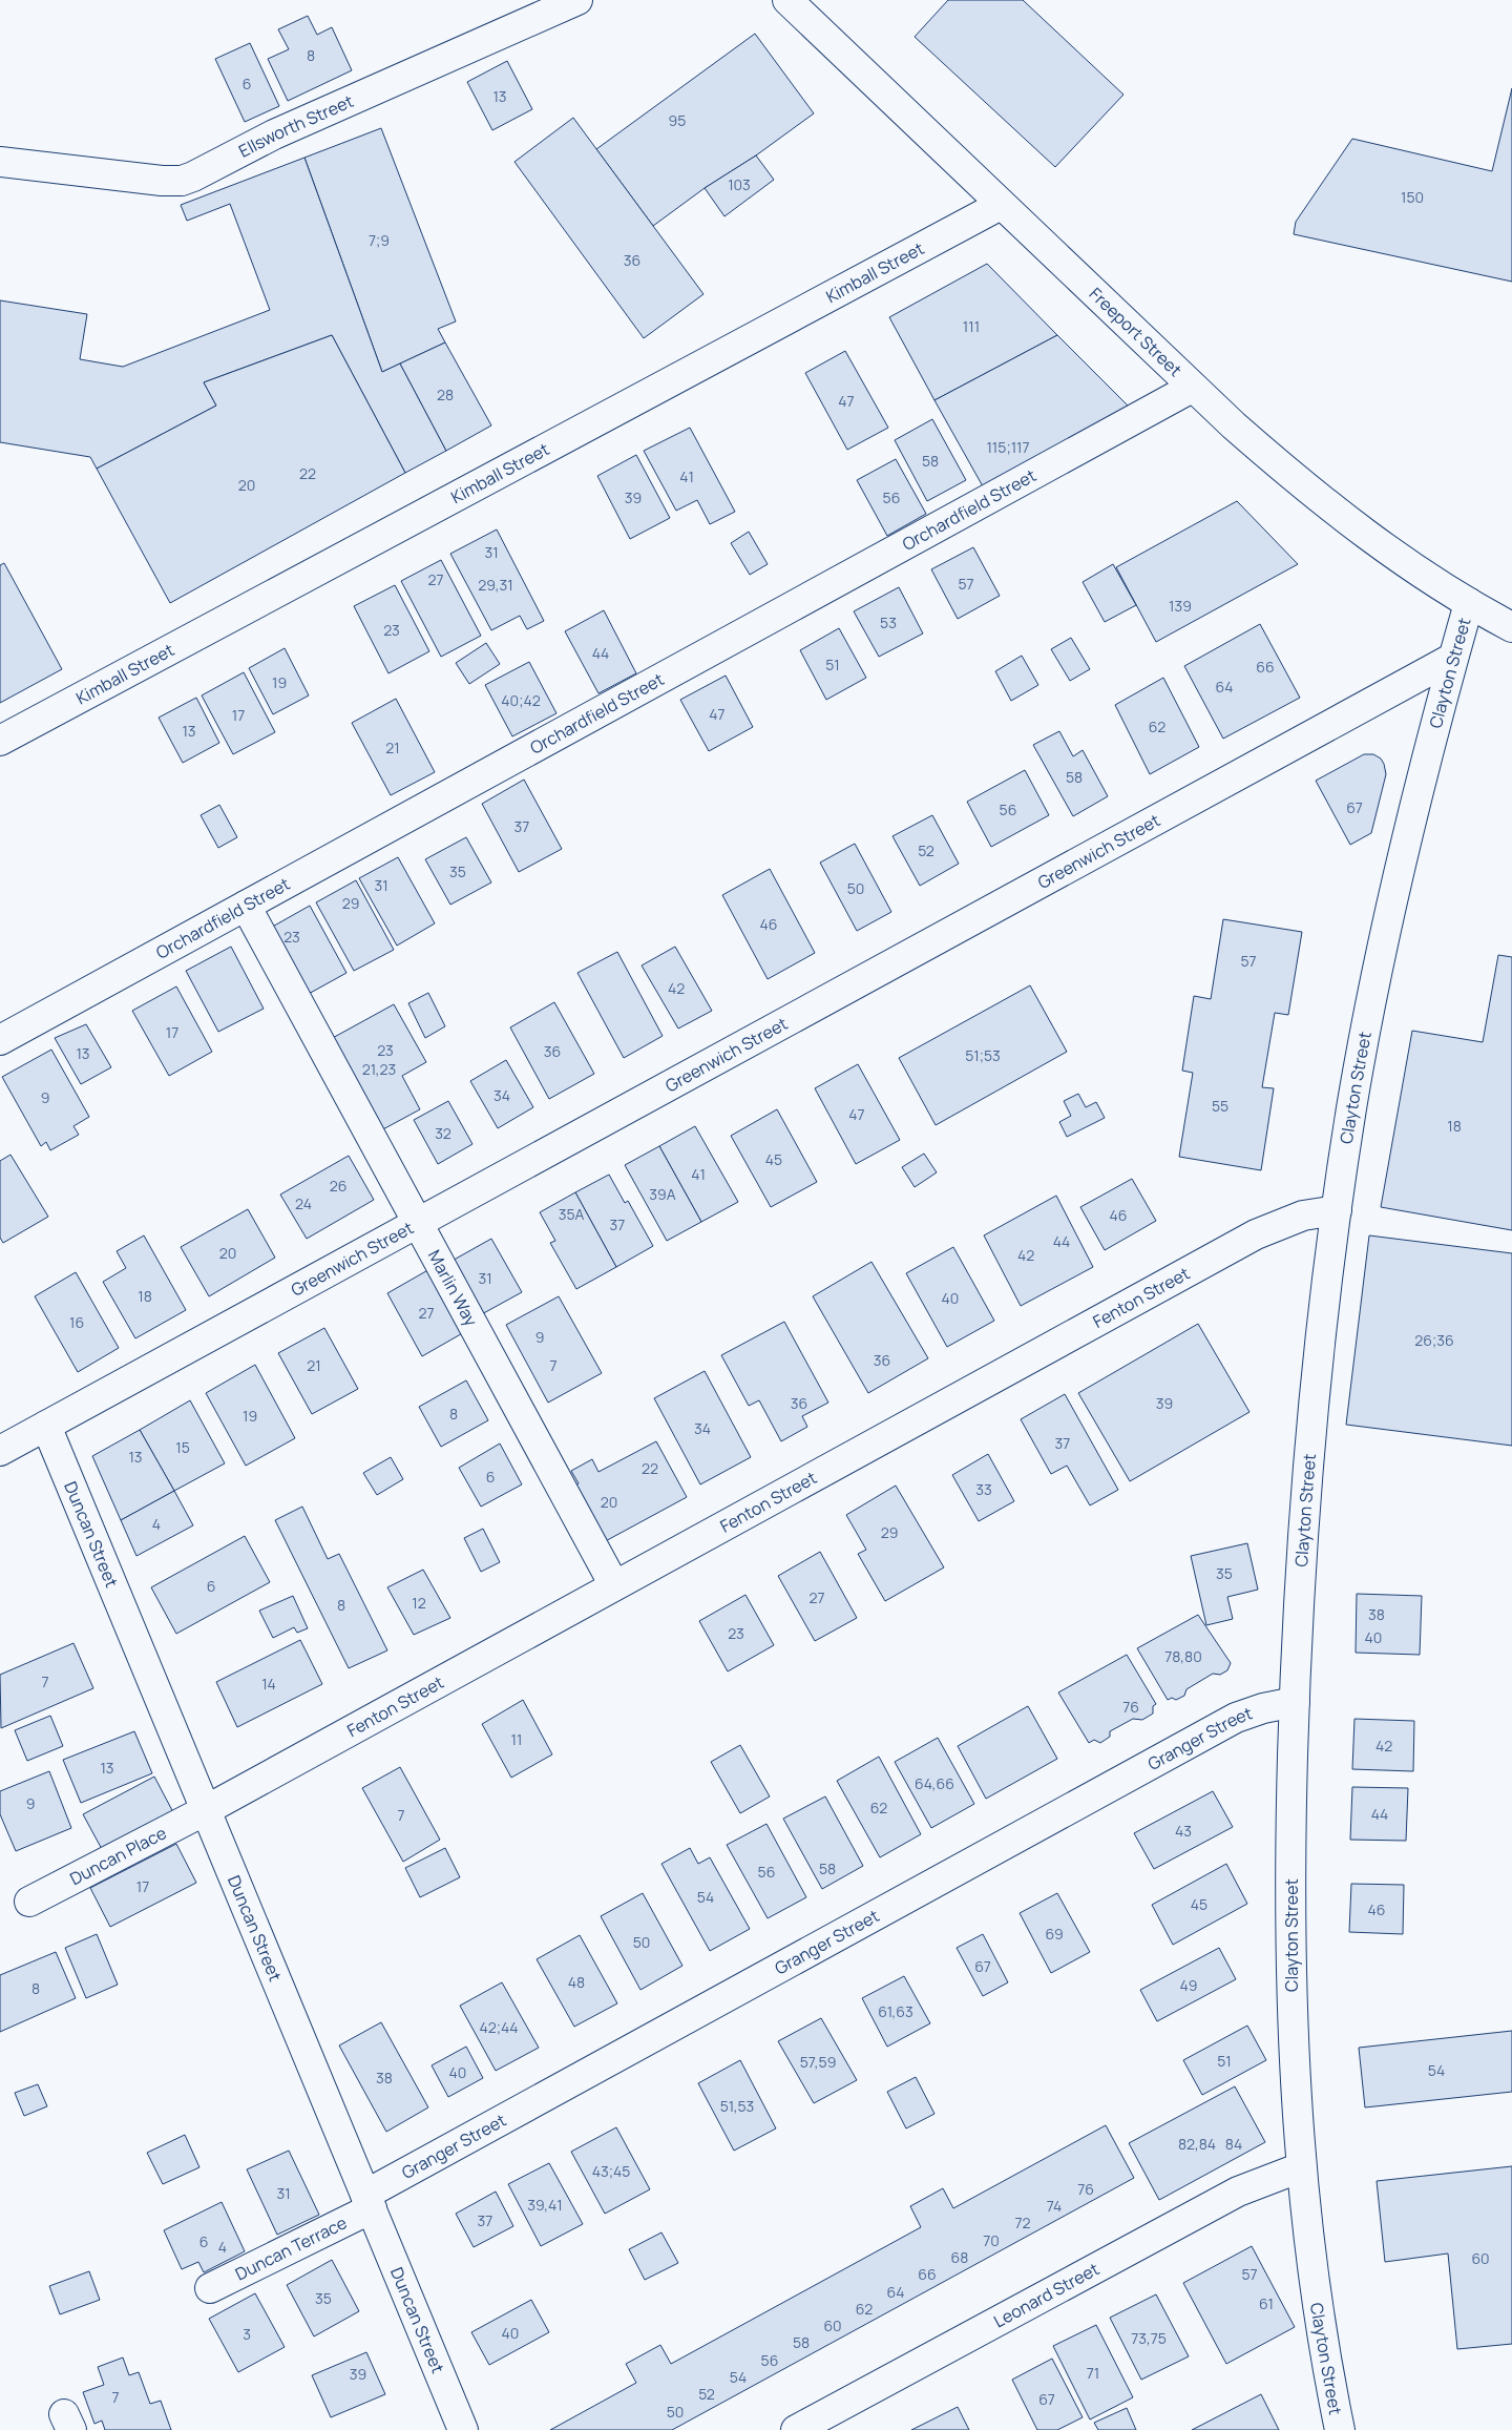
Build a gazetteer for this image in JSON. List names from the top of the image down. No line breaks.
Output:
{"streets":{"street":["Ellsworth Street","Kimball Street","Freeport Street","Orchardfield Street","Clayton Street","Greenwich Street","Marlin Way","Fenton Street","Duncan Street","Granger Street","Duncan Place","Duncan Terrace","Leonard Street"]},"crossings":[["Kimball Street","Freeport Street"],["Freeport Street","Orchardfield Street"],["Freeport Street","Clayton Street"],["Orchardfield Street","Marlin Way"],["Clayton Street","Greenwich Street"],["Clayton Street","Fenton Street"],["Clayton Street","Granger Street"],["Clayton Street","Leonard Street"],["Greenwich Street","Marlin Way"],["Greenwich Street","Duncan Street"],["Marlin Way","Fenton Street"],["Fenton Street","Duncan Street"],["Fenton Street","Duncan Place"],["Duncan Street","Granger Street"],["Duncan Street","Duncan Place"],["Duncan Street","Duncan Terrace"],["Granger Street","Duncan Terrace"]],"house_numbers":["8","6","13","95","103","150","7;9","36","111","28","47","115;117","58","22","41","20","39","56","31","27","57","29,31","139","53","23","44","51","66","19","64","40;42","47","17","62","13","21","58","67","56","37","52","35","31","50","29","46","23","57","42","17","23","36","13","51;53","21,23","34","9","55","47","18","32","45","41","26","39A","24","35A","46","37","44","20","42","31","18","40","27","16","9","26;36","36","21","7","36","39","8","19","34","37","15","13","22","6","33","20","4","29","35","6","27","12","8","38","23","40","78,80","7","14","76","11","42","13","64,66","9","62","44","7","43","58","56","17","54","45","46","69","50","67","48","49","8","61,63","42;44","51","57,59","54","40","38","51,53","82,84","84","43;45","76","31","39,41","74","37","72","70","6","4","68","60","66","57","64","35","61","62","60","40","3","73,75","58","56","71","39","54","52","7","67","50"]}
